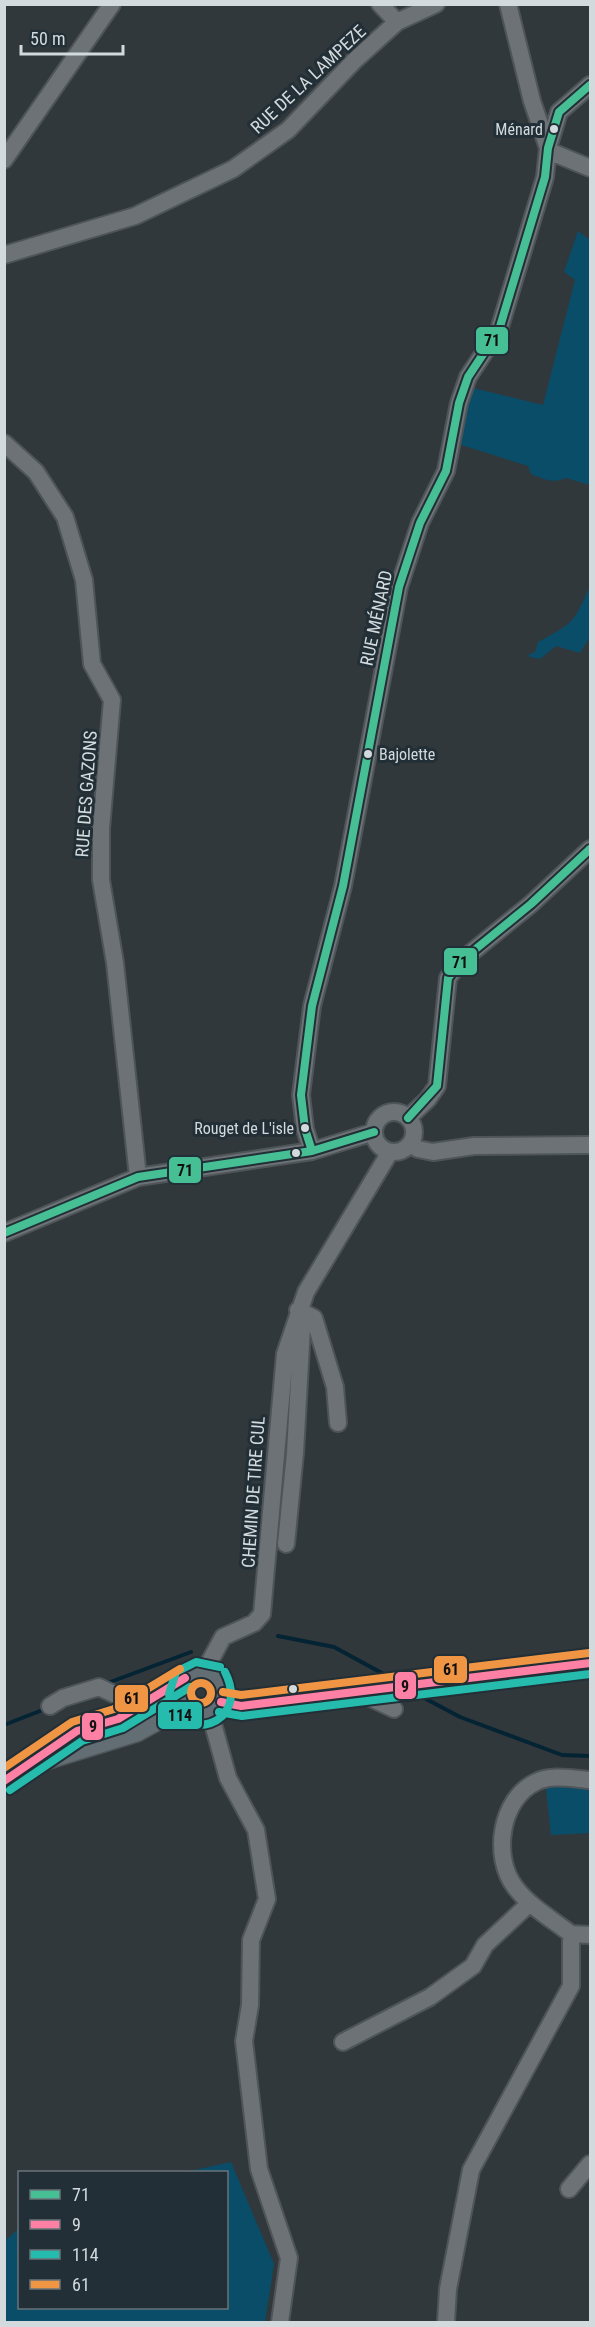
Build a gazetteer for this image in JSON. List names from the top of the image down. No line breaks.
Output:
{"streets":{"street":["RUE DE LA LAMPEZE","RUE MÉNARD","RUE DES GAZONS","CHEMIN DE TIRE CUL"]},"places":["Ménard","Bajolette","Rouget de L'isle"],"lines":["transit line 71","transit line 61","transit line 114","transit line 9"],"legend":["71","9","114","61"],"scale_bar":"50 m"}
